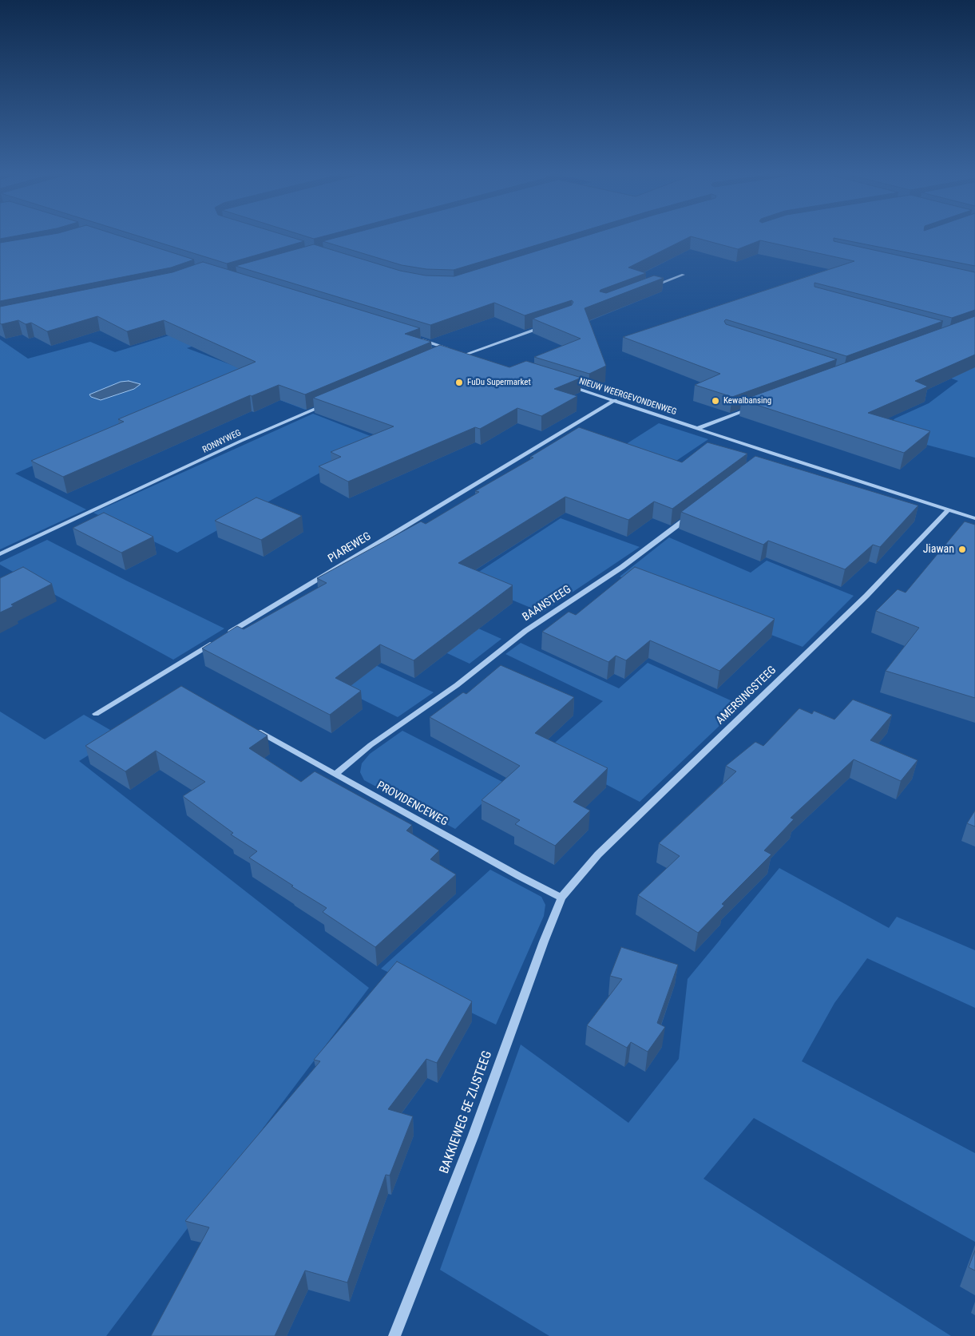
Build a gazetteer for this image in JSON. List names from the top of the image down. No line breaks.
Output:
{"streets":{"street":["NIEUW WEERGEVONDENWEG","RONNYWEG","PIAREWEG","BAANSTEEG","AMERSINGSTEEG","PROVIDENCEWEG","BAKKIEWEG 5E ZIJSTEEG"]},"crossings":[["NIEUW WEERGEVONDENWEG","PIAREWEG"],["NIEUW WEERGEVONDENWEG","AMERSINGSTEEG"],["BAANSTEEG","PROVIDENCEWEG"],["AMERSINGSTEEG","PROVIDENCEWEG"],["AMERSINGSTEEG","BAKKIEWEG 5E ZIJSTEEG"],["PROVIDENCEWEG","BAKKIEWEG 5E ZIJSTEEG"]],"places":["FuDu Supermarket","Kewalbansing","Jiawan"]}
